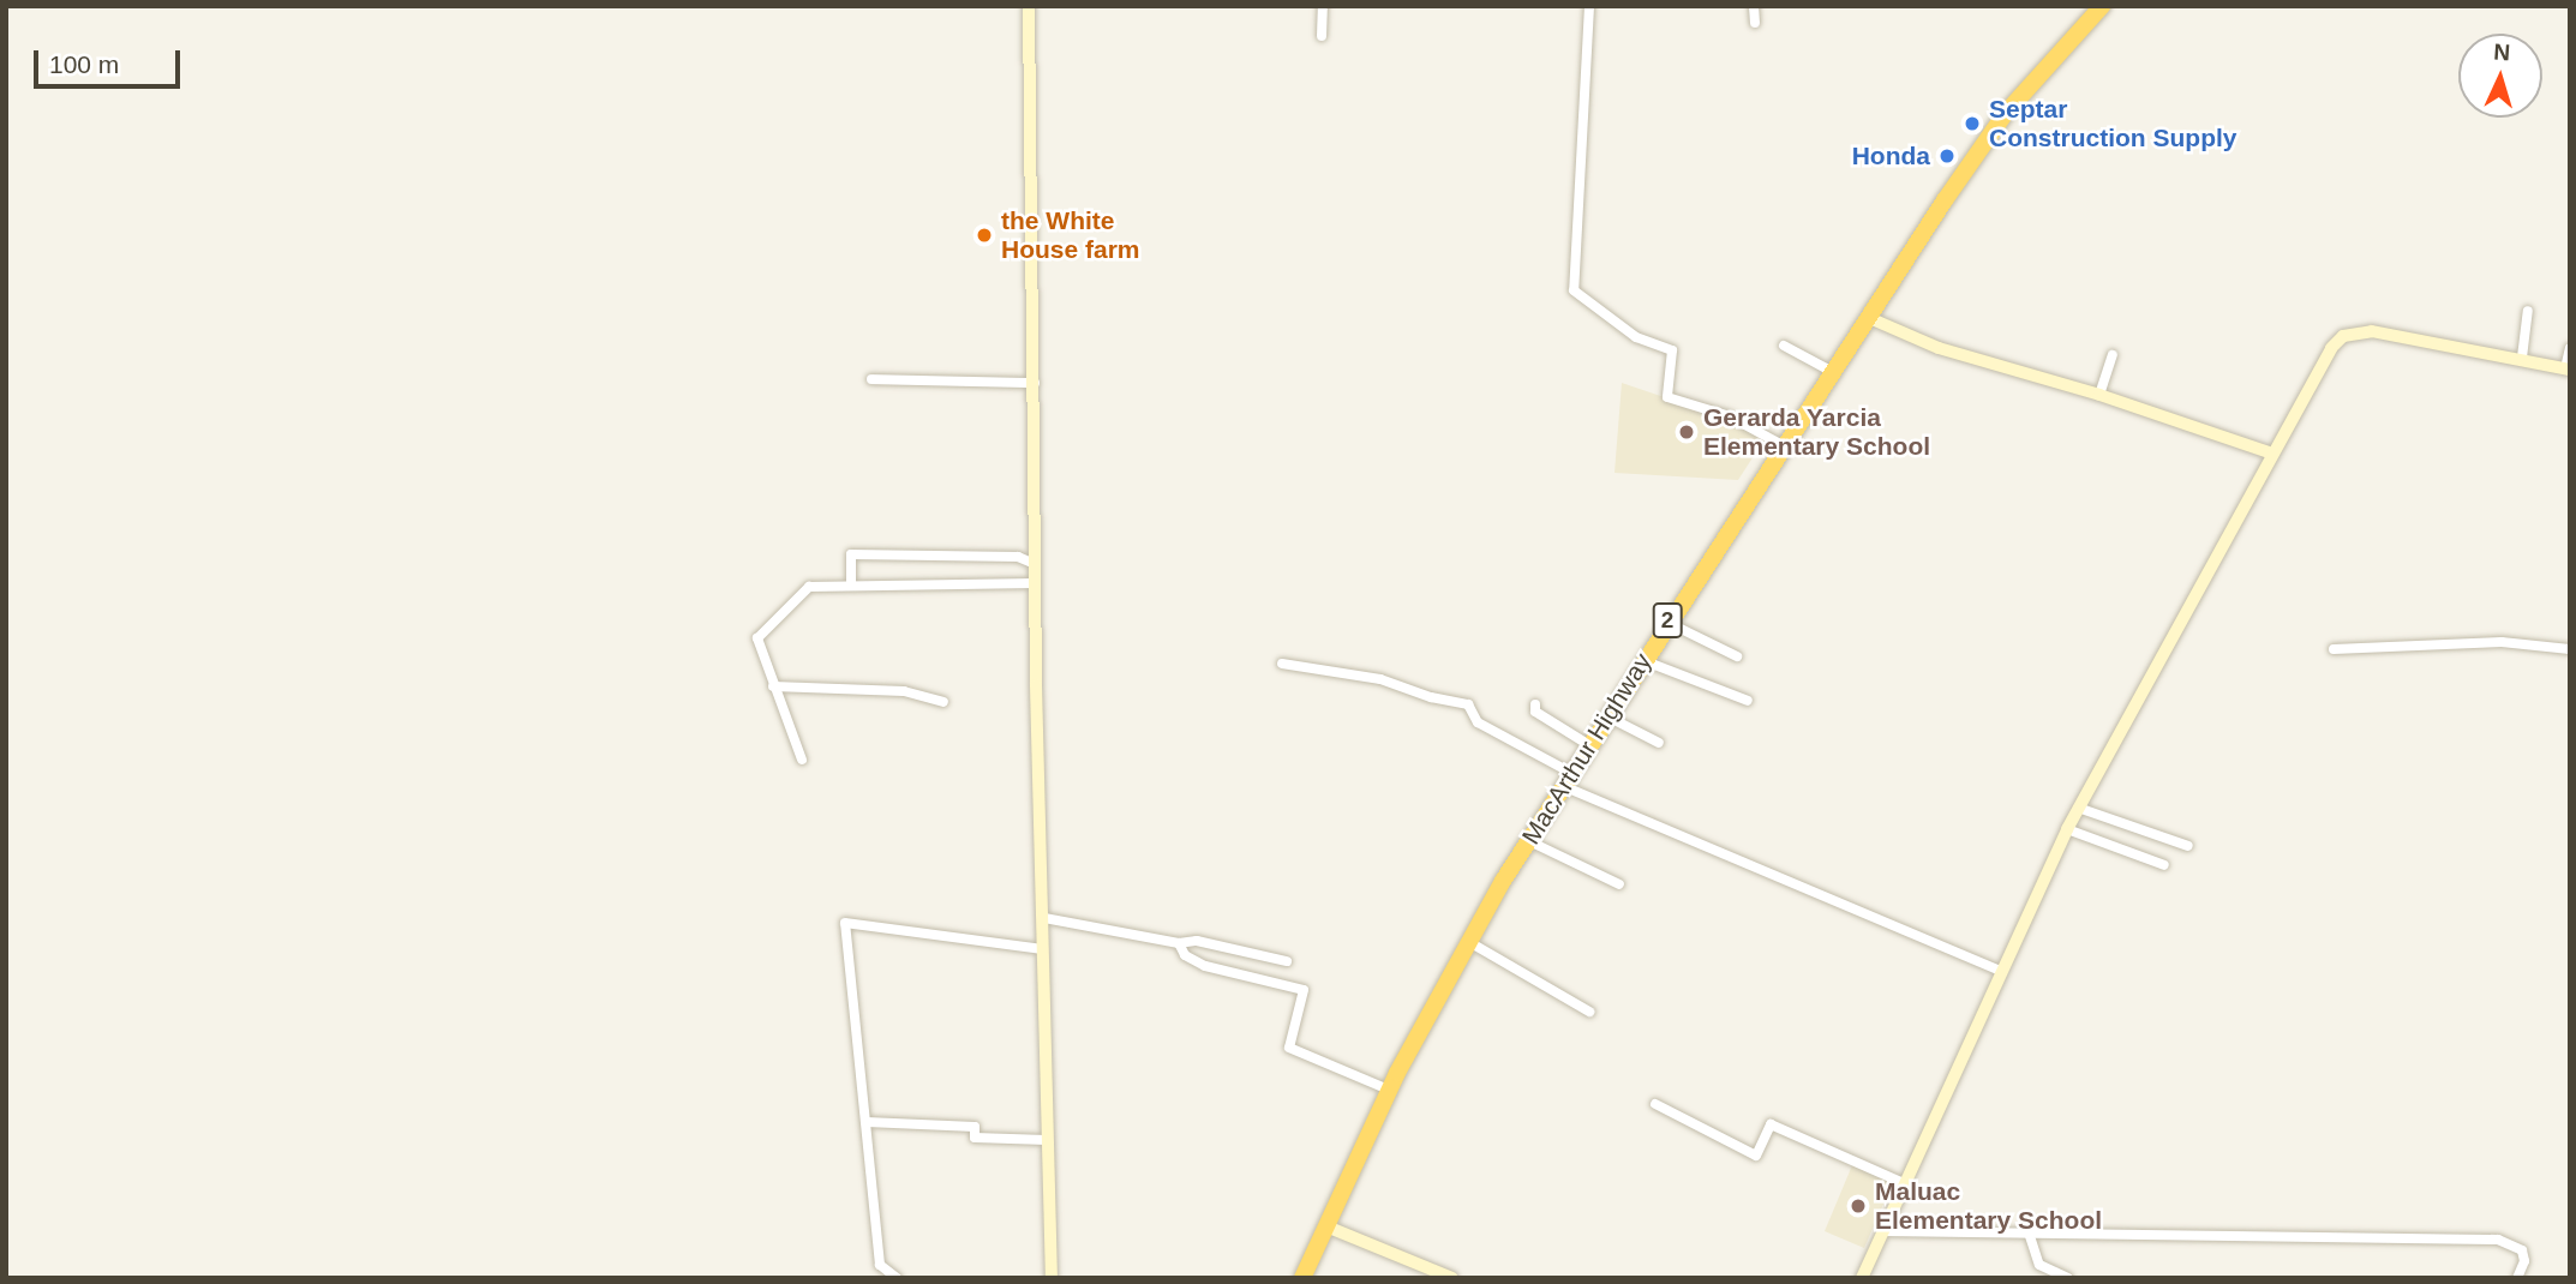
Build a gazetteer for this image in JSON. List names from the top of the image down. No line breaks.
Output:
{"streets":{"highway":["2","MacArthur Highway"]},"places":["Septar Construction Supply","Honda","the White House farm","Gerarda Yarcia Elementary School","Maluac Elementary School"],"scale_bar":"100 m","north":"top"}
